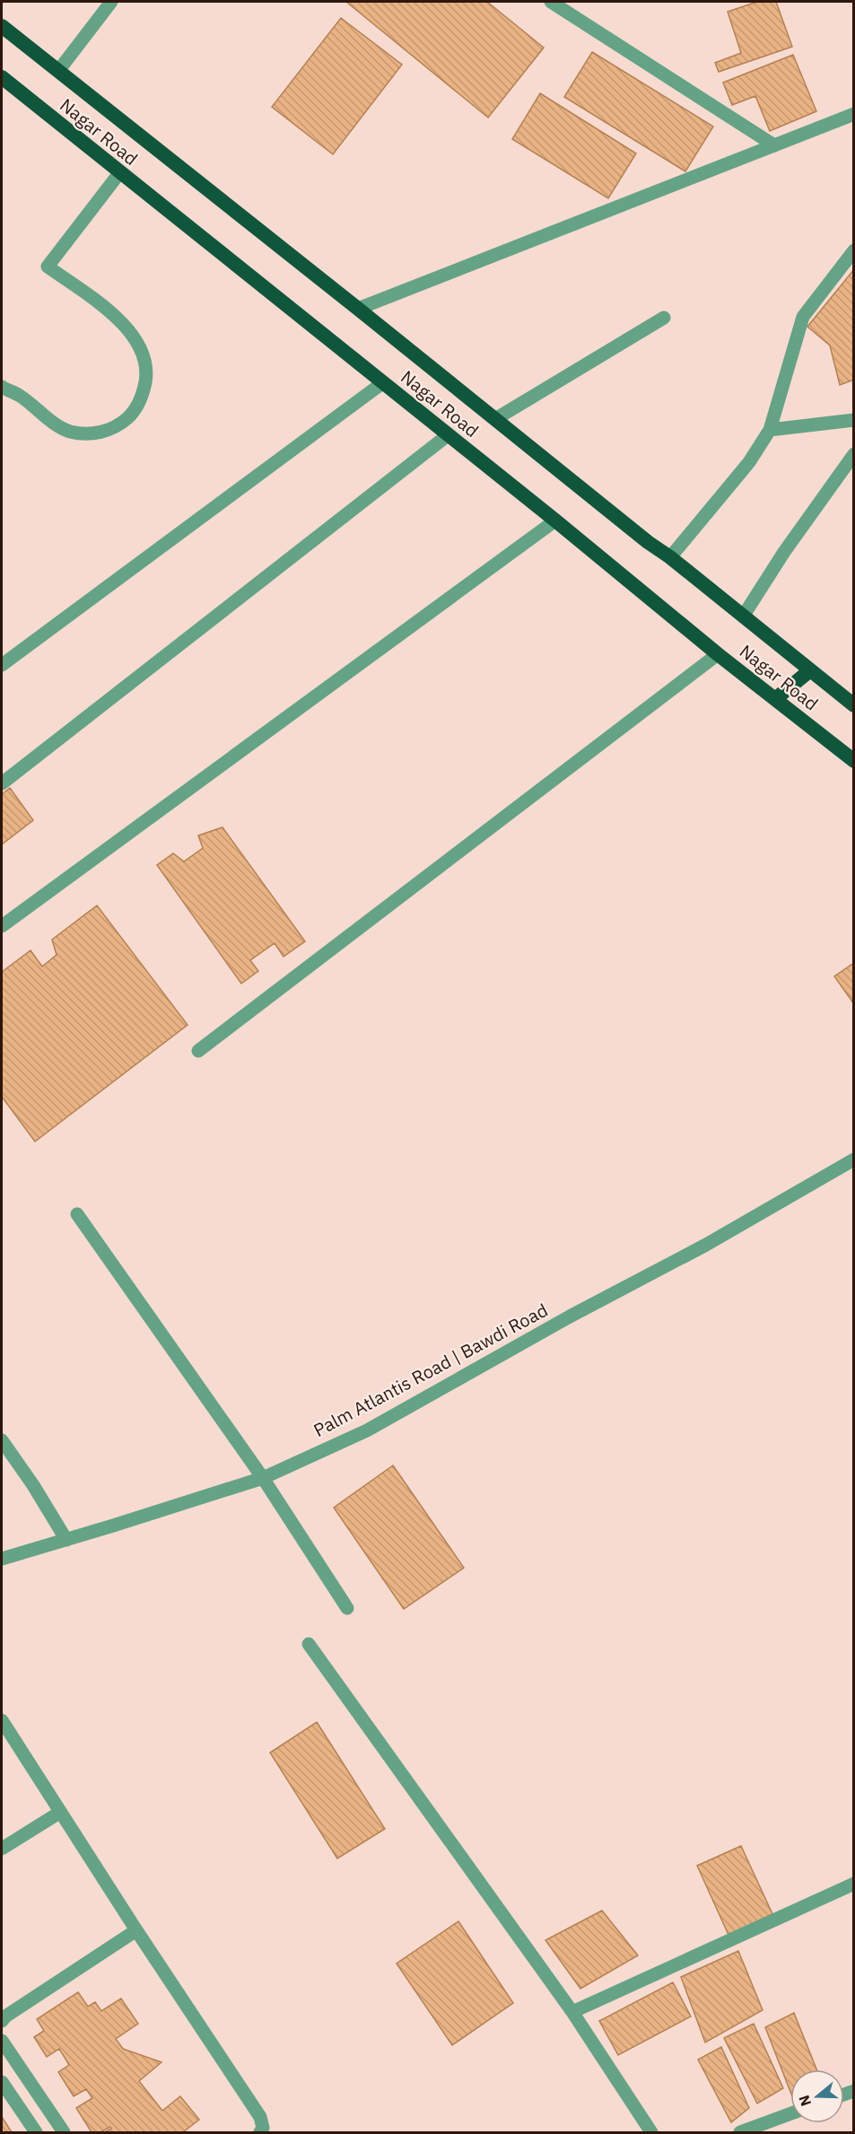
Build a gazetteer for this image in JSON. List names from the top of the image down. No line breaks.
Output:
{"streets":{"highway":["Nagar Road"],"street":["Palm Atlantis Road | Bawdi Road"]},"north":"left"}
